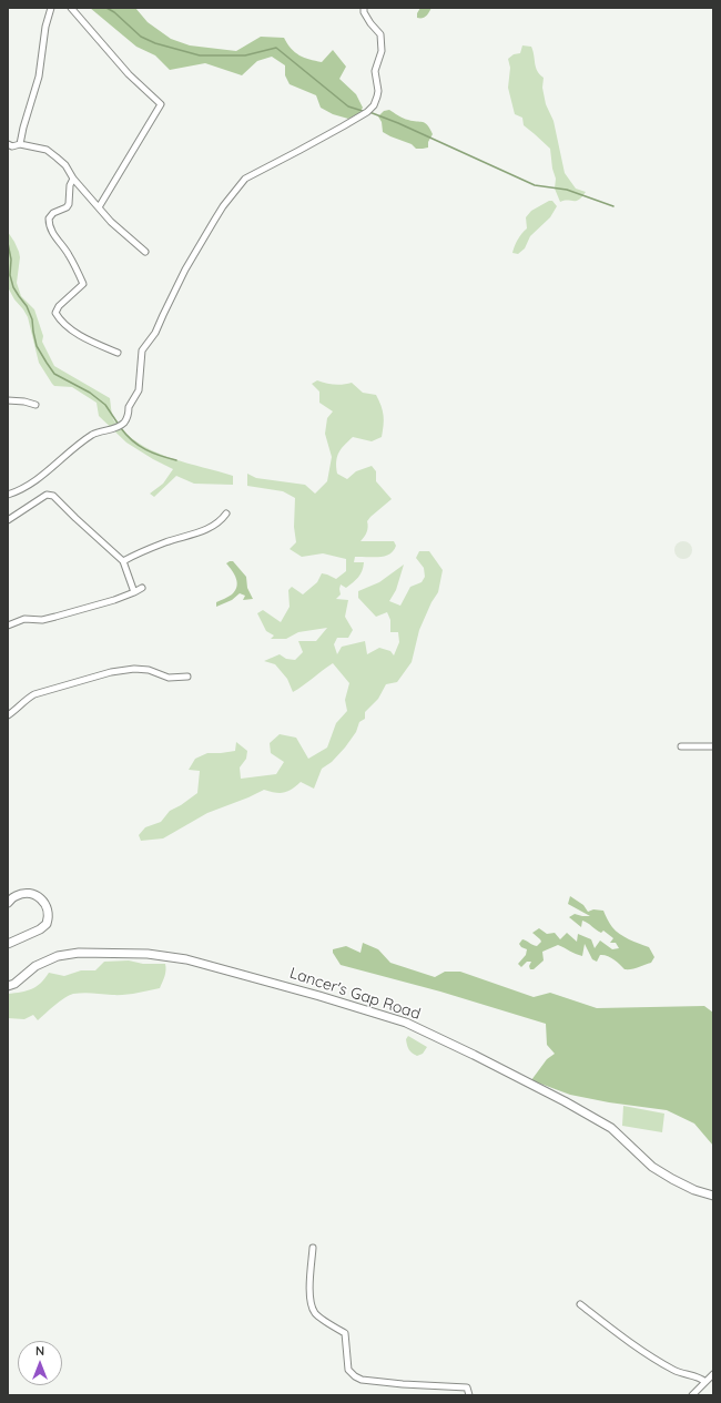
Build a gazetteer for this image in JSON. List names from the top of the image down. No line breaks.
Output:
{"streets":{"main road":["Lancer's Gap Road"]},"north":"top"}
